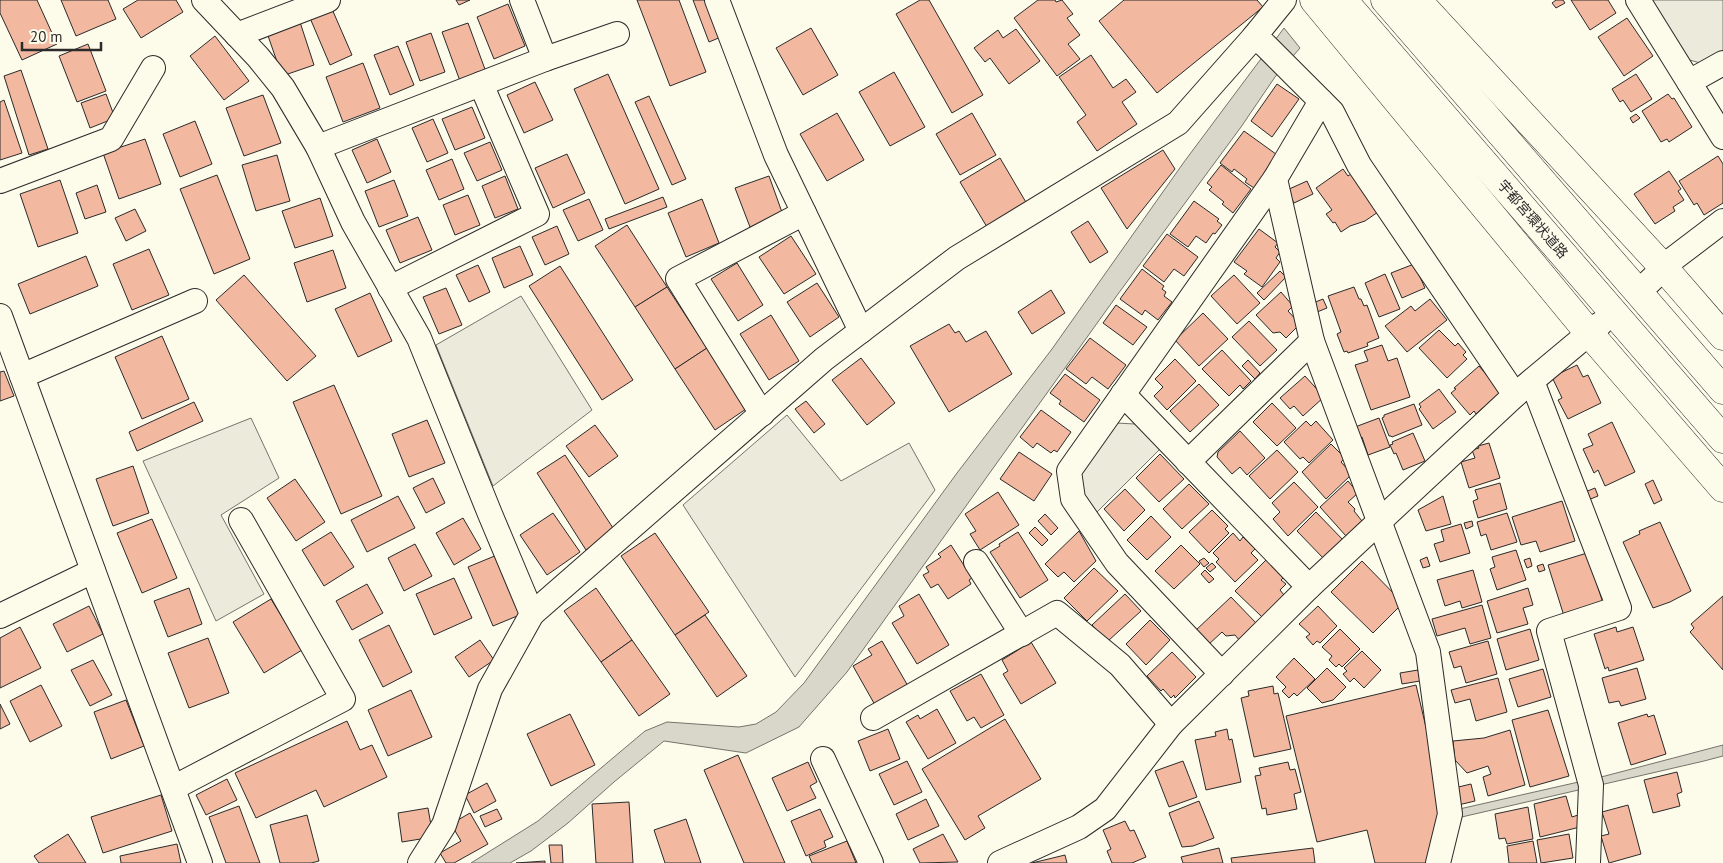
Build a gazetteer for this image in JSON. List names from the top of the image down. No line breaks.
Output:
{"streets":{"highway":["宇都宮環状道路"]},"scale_bar":"20 m"}
